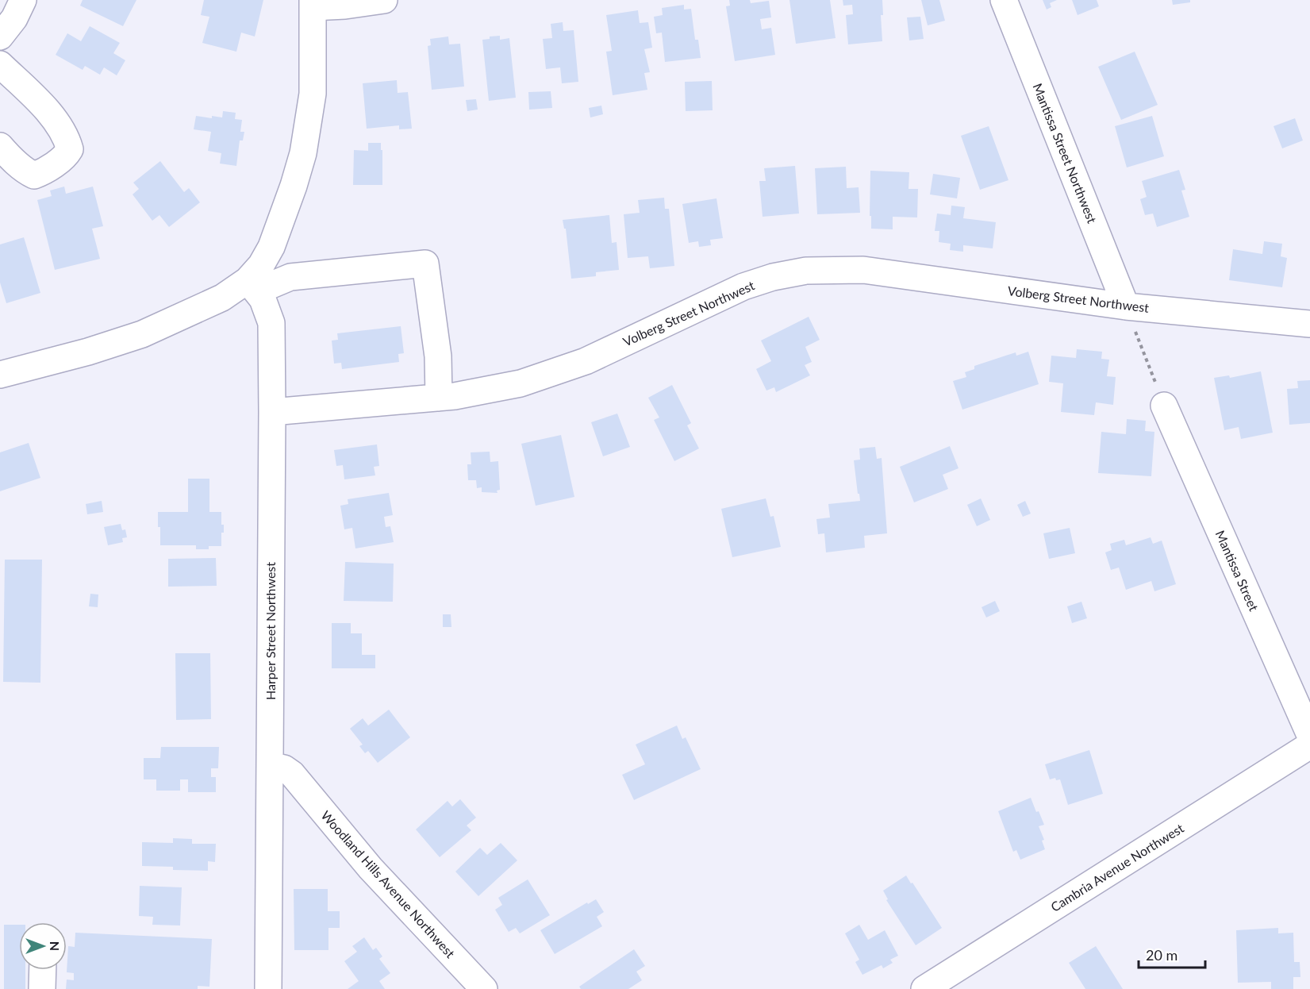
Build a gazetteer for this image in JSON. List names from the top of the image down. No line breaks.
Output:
{"streets":{"street":["Mantissa Street Northwest","Volberg Street Northwest","Mantissa Street","Harper Street Northwest","Cambria Avenue Northwest","Woodland Hills Avenue Northwest"]},"crossings":[["Mantissa Street Northwest","Volberg Street Northwest"],["Volberg Street Northwest","Harper Street Northwest"],["Harper Street Northwest","Woodland Hills Avenue Northwest"]],"scale_bar":"20 m","north":"right"}
